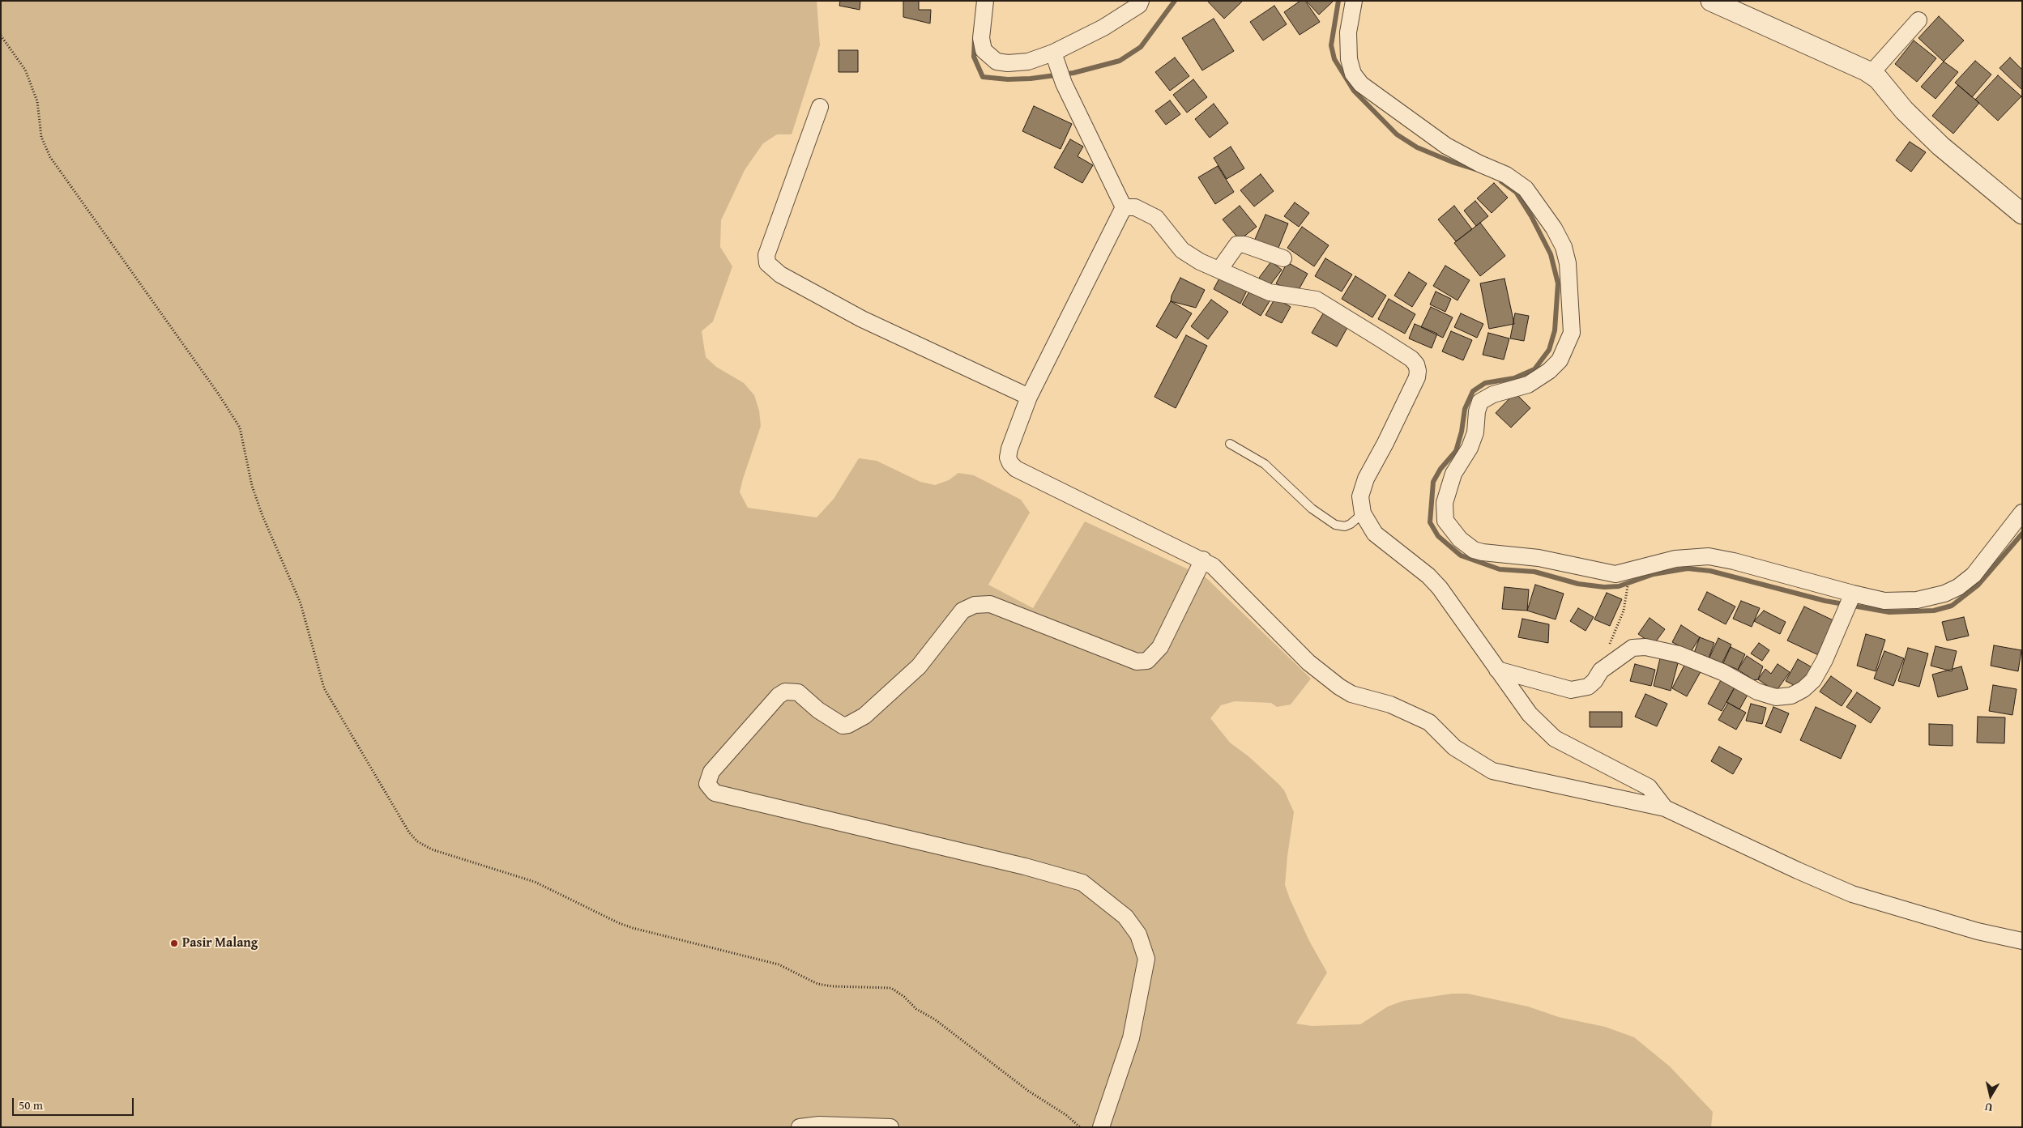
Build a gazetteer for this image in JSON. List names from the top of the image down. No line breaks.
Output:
{"places":["Pasir Malang"],"scale_bar":"50 m","north":"bottom"}
